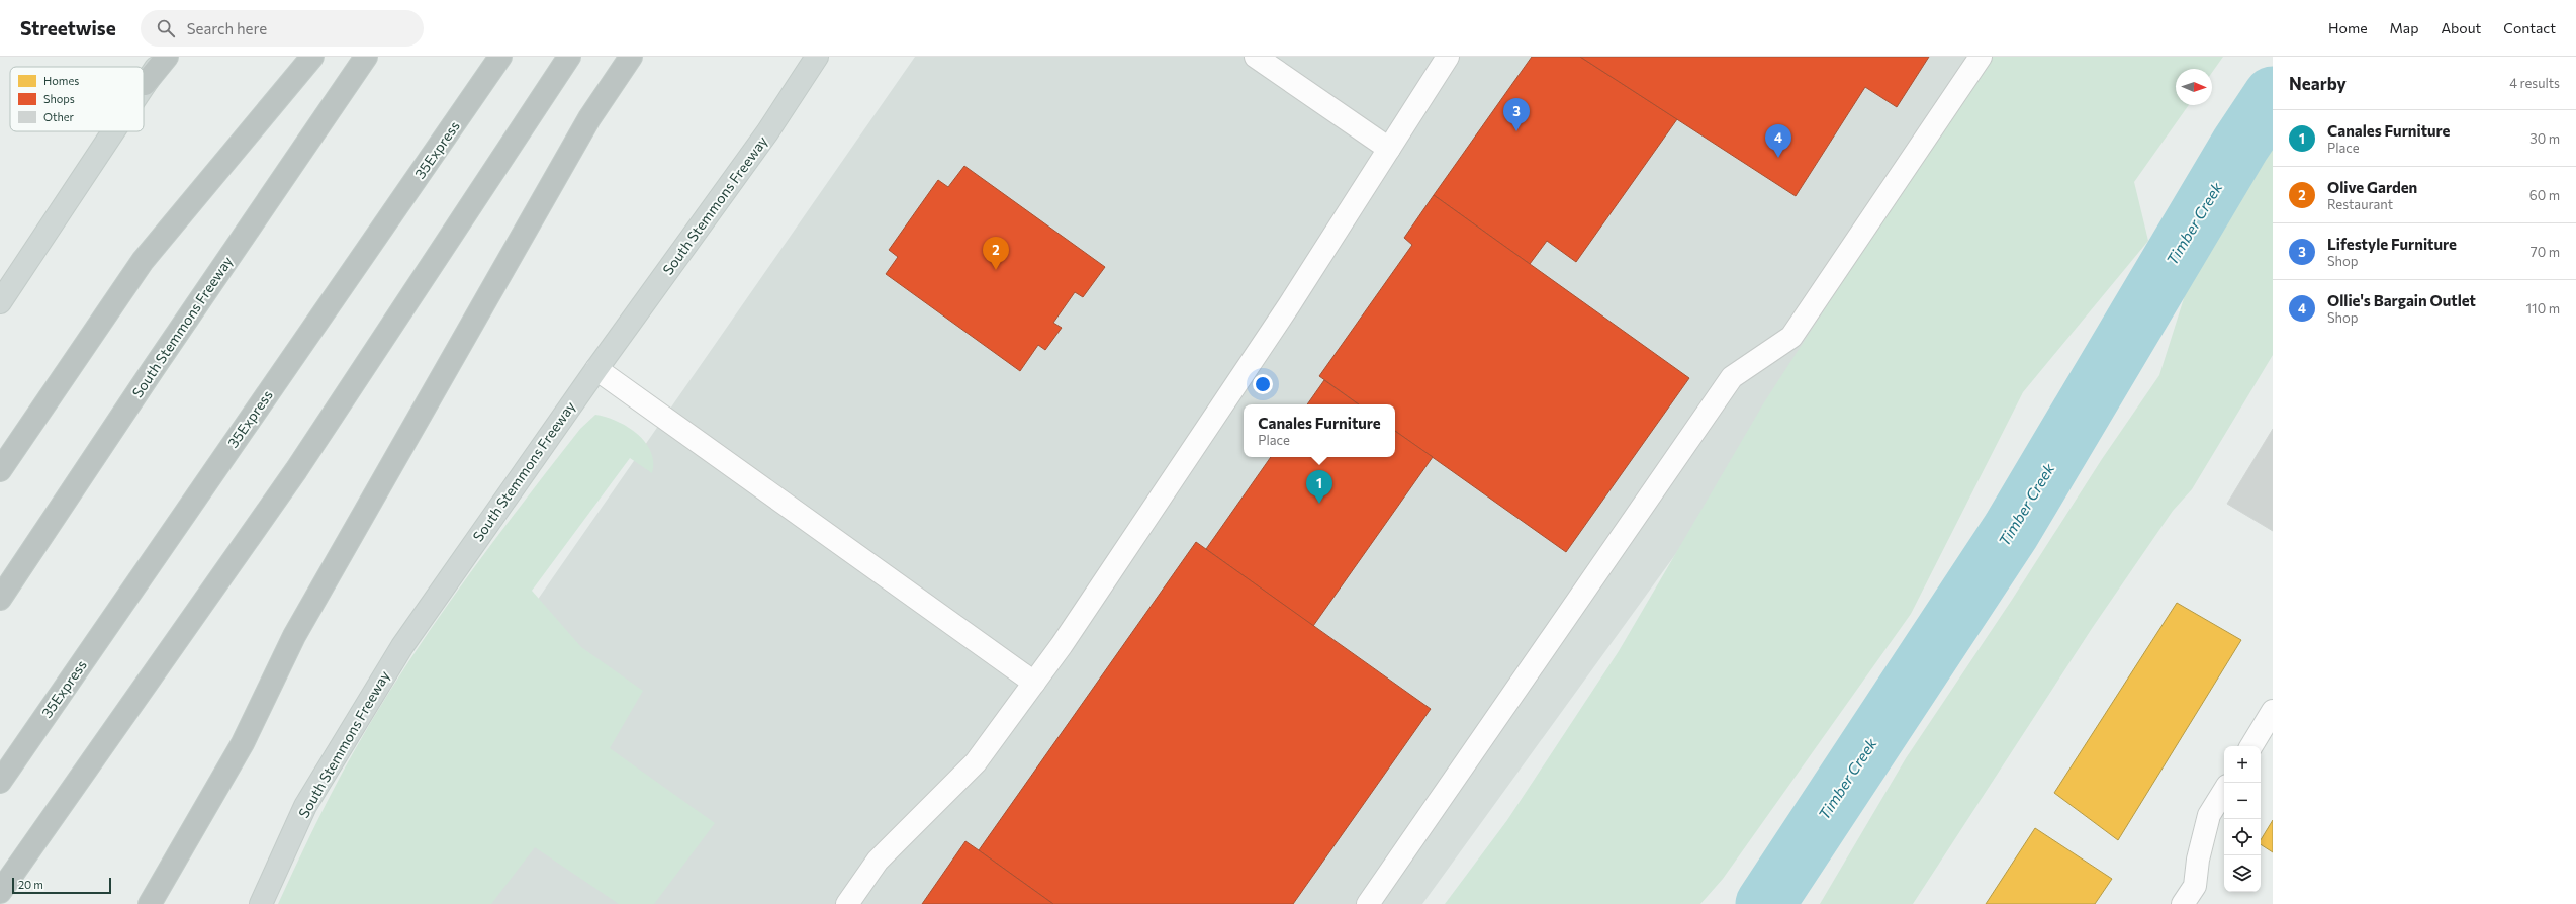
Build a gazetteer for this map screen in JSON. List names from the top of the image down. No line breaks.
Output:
{"streets":{"highway":["35Express","South Stemmons Freeway"]},"water":["Timber Creek"],"legend":["Homes","Shops","Other"],"scale_bar":"20 m","north":"right","page":{"header":"Streetwise","search":"Search here","nav":["Home","Map","About","Contact"],"heading":["Nearby","4 results"],"pins":["3","4","2","1"],"list":[{"mark":"1","name":"Canales Furniture","note":"Place","value":"30 m"},{"mark":"2","name":"Olive Garden","note":"Restaurant","value":"60 m"},{"mark":"3","name":"Lifestyle Furniture","note":"Shop","value":"70 m"},{"mark":"4","name":"Ollie's Bargain Outlet","note":"Shop","value":"110 m"}],"popup":["Canales Furniture","Place"],"map_buttons":["+","−"],"scale":"20 m"}}
